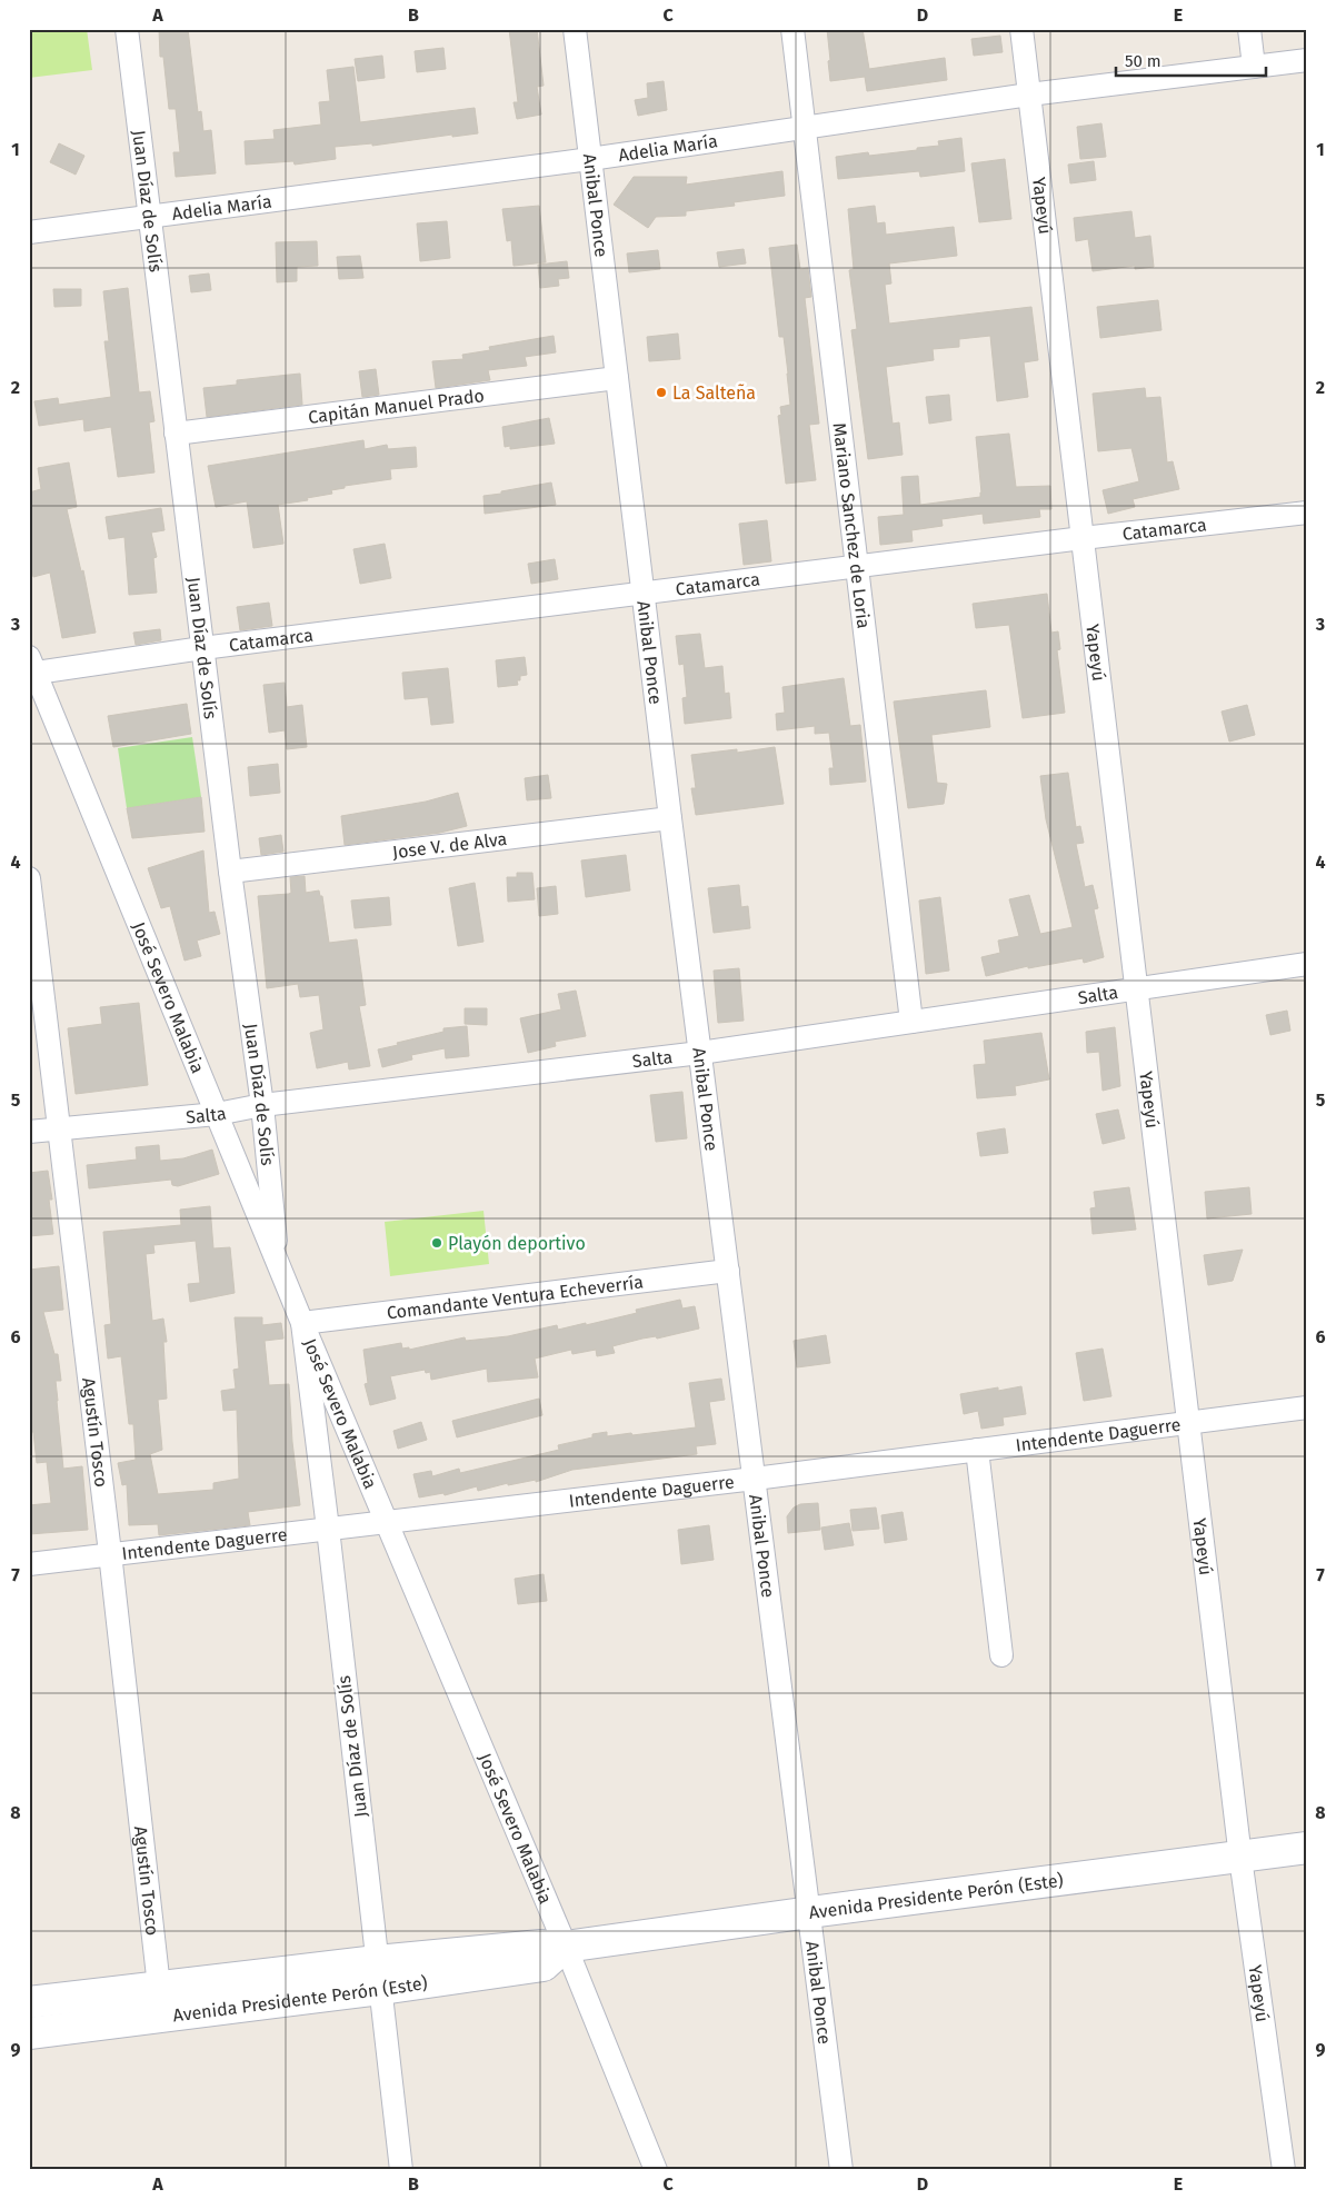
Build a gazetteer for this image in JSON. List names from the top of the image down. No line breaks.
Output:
{"streets":{"main road":["Avenida Presidente Perón (Este)"],"street":["Adelia María","Juan Díaz de Solís","Anibal Ponce","Yapeyú","Capitán Manuel Prado","Mariano Sanchez de Loria","Catamarca","Jose V. de Alva","Salta","José Severo Malabia","Comandante Ventura Echeverría","Agustín Tosco","Intendente Daguerre"]},"crossings":[["Adelia María","Juan Díaz de Solís"],["Adelia María","Anibal Ponce"],["Adelia María","Yapeyú"],["Adelia María","Mariano Sanchez de Loria"],["Juan Díaz de Solís","Capitán Manuel Prado"],["Juan Díaz de Solís","Catamarca"],["Juan Díaz de Solís","Jose V. de Alva"],["Juan Díaz de Solís","Salta"],["Juan Díaz de Solís","José Severo Malabia"],["Juan Díaz de Solís","Comandante Ventura Echeverría"],["Juan Díaz de Solís","Intendente Daguerre"],["Juan Díaz de Solís","Avenida Presidente Perón (Este)"],["Anibal Ponce","Capitán Manuel Prado"],["Anibal Ponce","Catamarca"],["Anibal Ponce","Jose V. de Alva"],["Anibal Ponce","Salta"],["Anibal Ponce","Comandante Ventura Echeverría"],["Anibal Ponce","Intendente Daguerre"],["Anibal Ponce","Avenida Presidente Perón (Este)"],["Yapeyú","Catamarca"],["Yapeyú","Salta"],["Yapeyú","Intendente Daguerre"],["Yapeyú","Avenida Presidente Perón (Este)"],["Mariano Sanchez de Loria","Catamarca"],["Mariano Sanchez de Loria","Salta"],["Catamarca","José Severo Malabia"],["Salta","José Severo Malabia"],["Salta","Agustín Tosco"],["José Severo Malabia","Comandante Ventura Echeverría"],["José Severo Malabia","Intendente Daguerre"],["José Severo Malabia","Avenida Presidente Perón (Este)"],["Agustín Tosco","Intendente Daguerre"],["Agustín Tosco","Avenida Presidente Perón (Este)"]],"places":["La Salteña","Playón deportivo"],"scale_bar":"50 m","grid":{"columns":["A","B","C","D","E"],"rows":["1","2","3","4","5","6","7","8","9"]}}
